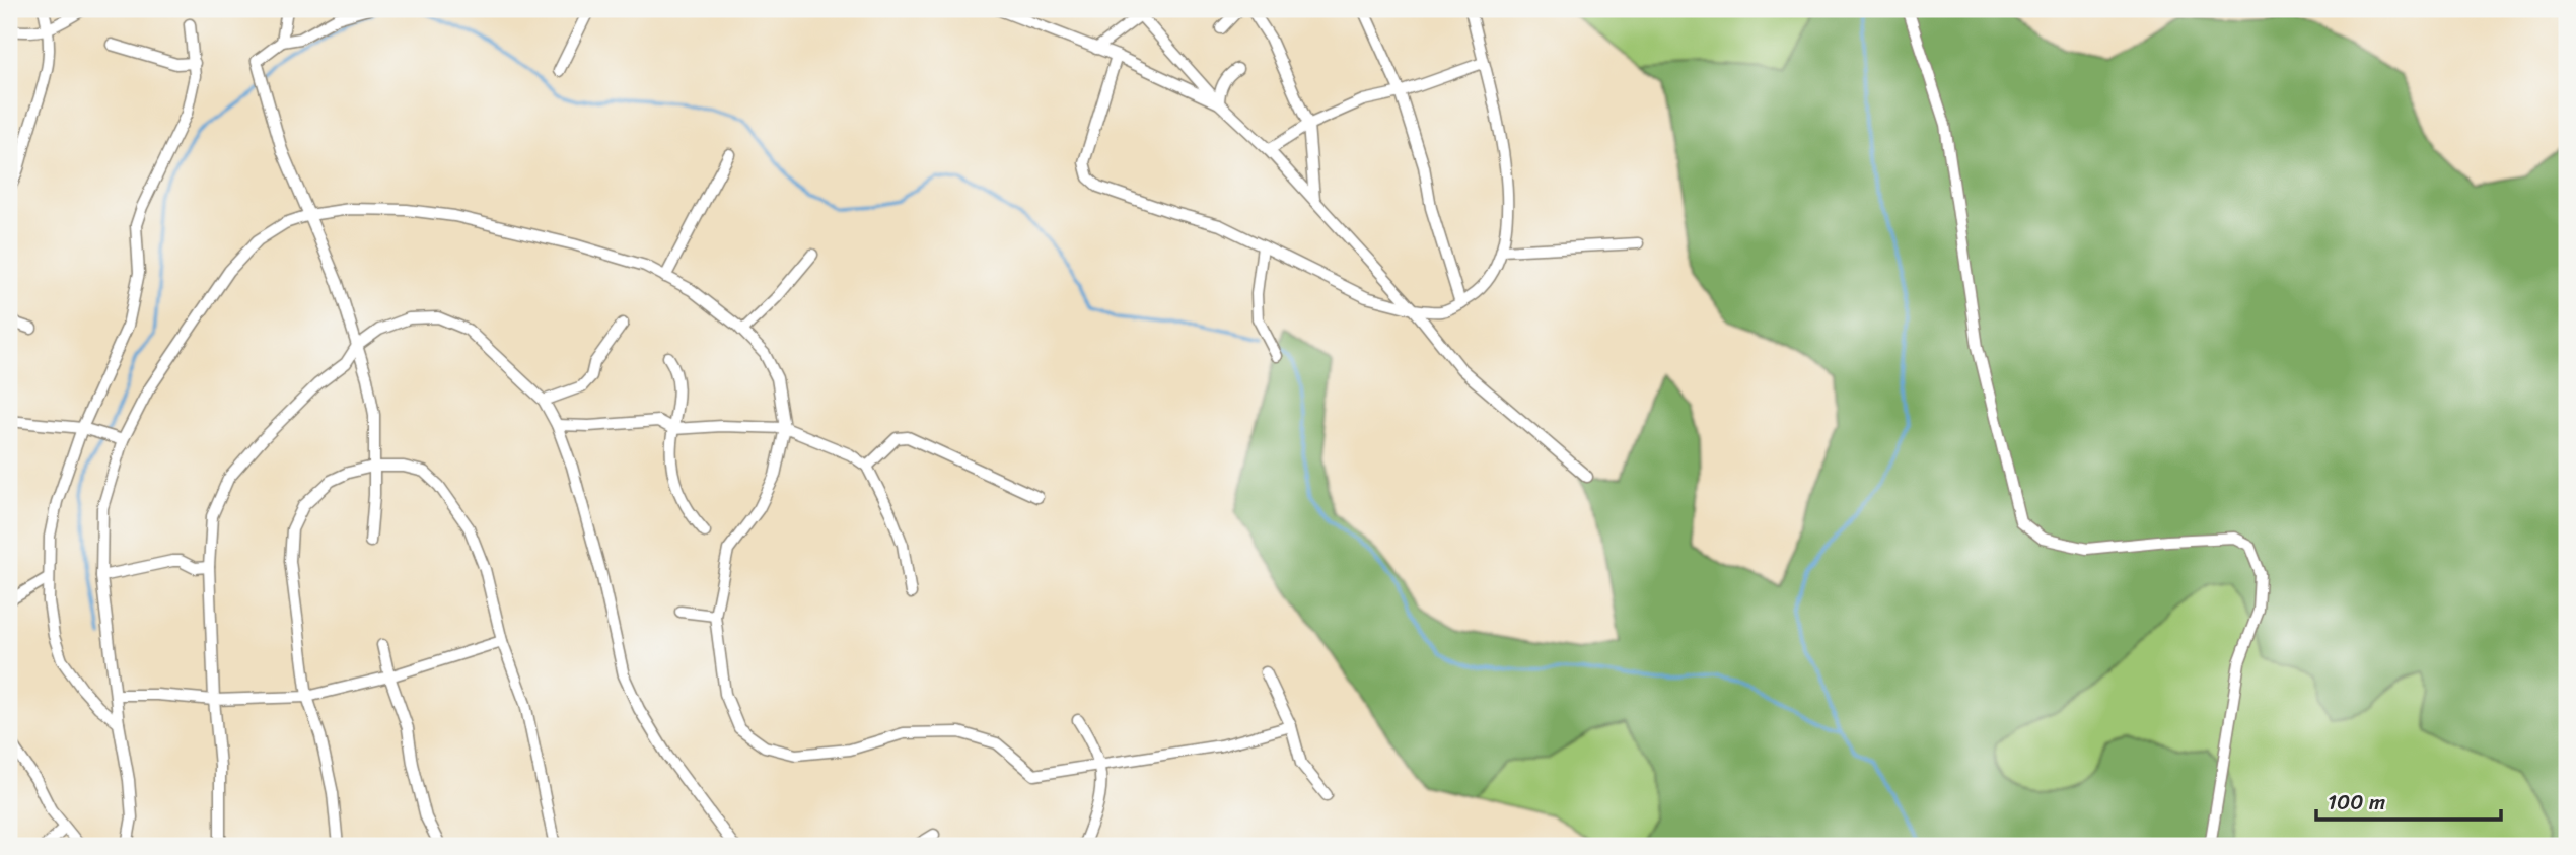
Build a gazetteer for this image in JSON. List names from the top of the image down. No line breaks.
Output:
{"scale_bar":"100 m"}
